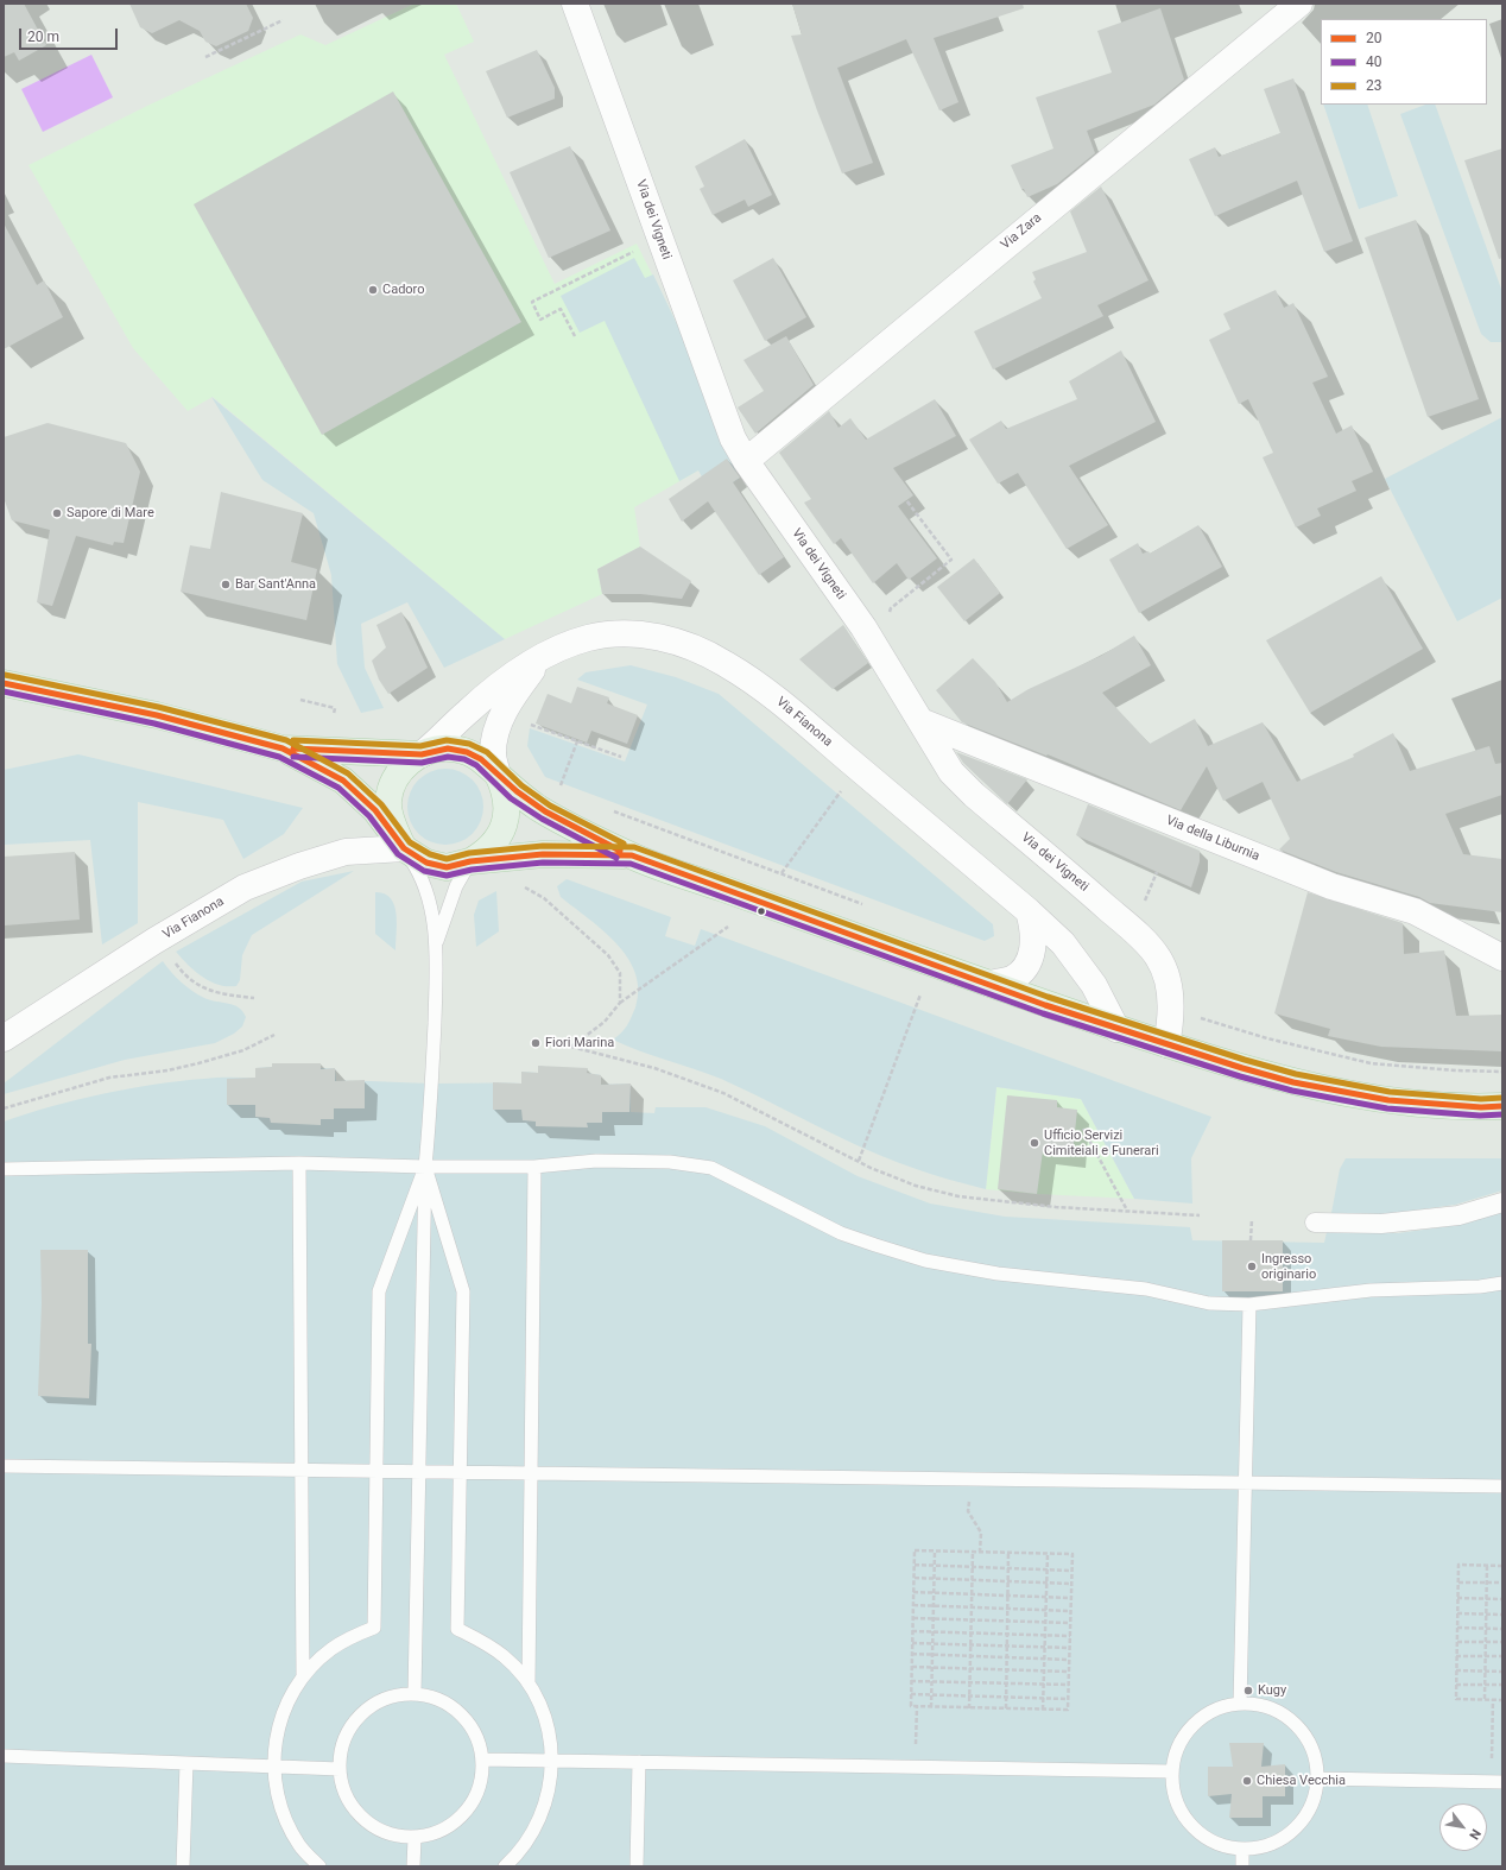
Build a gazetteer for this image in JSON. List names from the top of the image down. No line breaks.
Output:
{"streets":{"street":["Via dei Vigneti","Via Zara","Via Fianona","Via della Liburnia"]},"crossings":[["Via dei Vigneti","Via Zara"],["Via dei Vigneti","Via della Liburnia"]],"places":["Cadoro","Sapore di Mare","Bar Sant'Anna","Fiori Marina","Ufficio Servizi Cimiteiali e Funerari","Ingresso originario","Kugy","Chiesa Vecchia"],"lines":["transit line 23","transit line 20","transit line 40"],"legend":["20","40","23"],"scale_bar":"20 m","north":"bottom right"}
